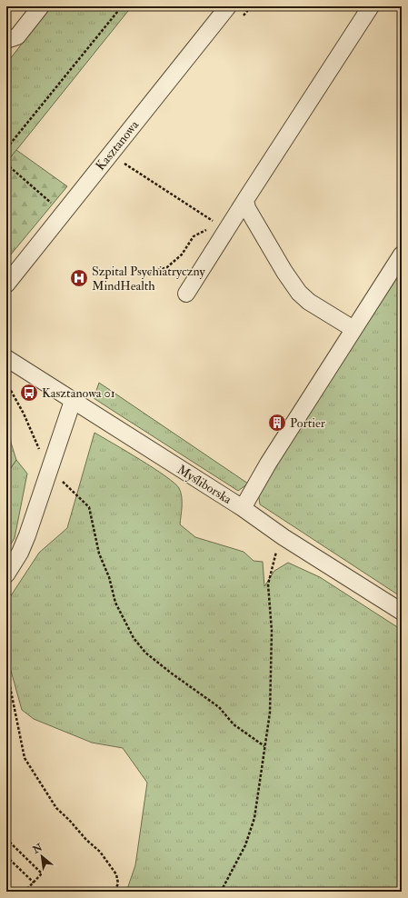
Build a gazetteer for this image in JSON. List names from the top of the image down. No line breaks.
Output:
{"streets":{"street":["Kasztanowa","Myśliborska"]},"places":{"hospital":["Szpital Psychiatryczny MindHealth"],"bus stop":["Kasztanowa 01"],"building":["Portier"]},"north":"top left"}
